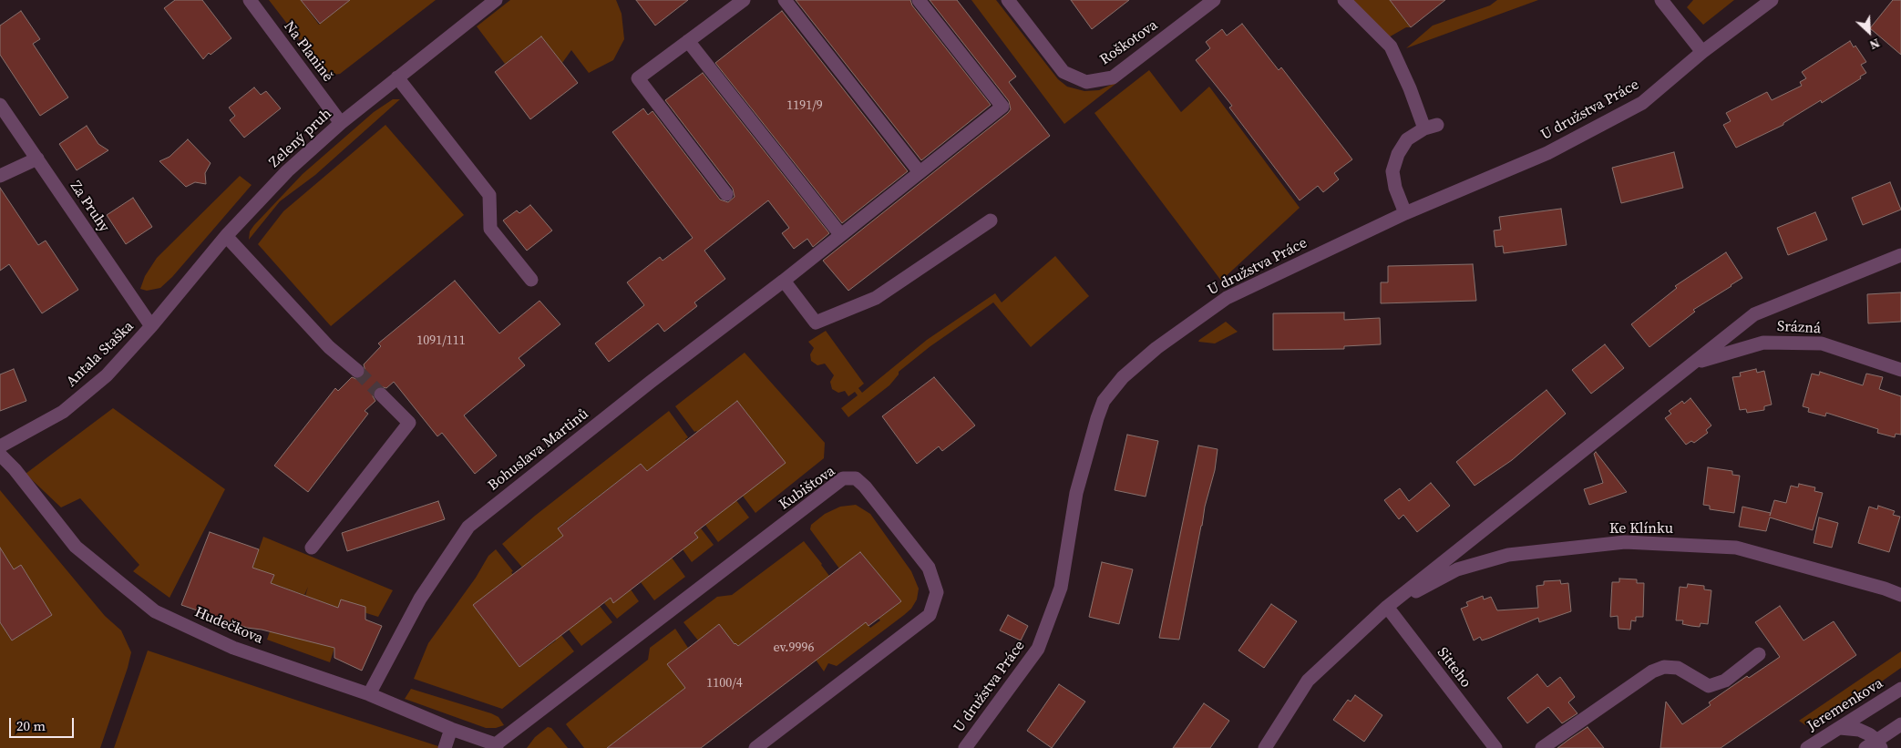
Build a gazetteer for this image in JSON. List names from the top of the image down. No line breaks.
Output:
{"streets":{"street":["Roškotova","Na Planině","U družstva Práce","Zelený pruh","Za Pruhy","Srázná","Antala Staška","Bohuslava Martinů","Kubištova","Ke Klínku","Hudečkova","Sitteho","Jeremenkova"]},"crossings":[["Na Planině","Zelený pruh"],["Zelený pruh","Za Pruhy"],["Zelený pruh","Antala Staška"],["Za Pruhy","Antala Staška"],["Bohuslava Martinů","Hudečkova"],["Kubištova","Hudečkova"],["Ke Klínku","Sitteho"]],"house_numbers":["1191/9","1091/111","ev.9996","1100/4"],"scale_bar":"20 m","north":"bottom right"}
